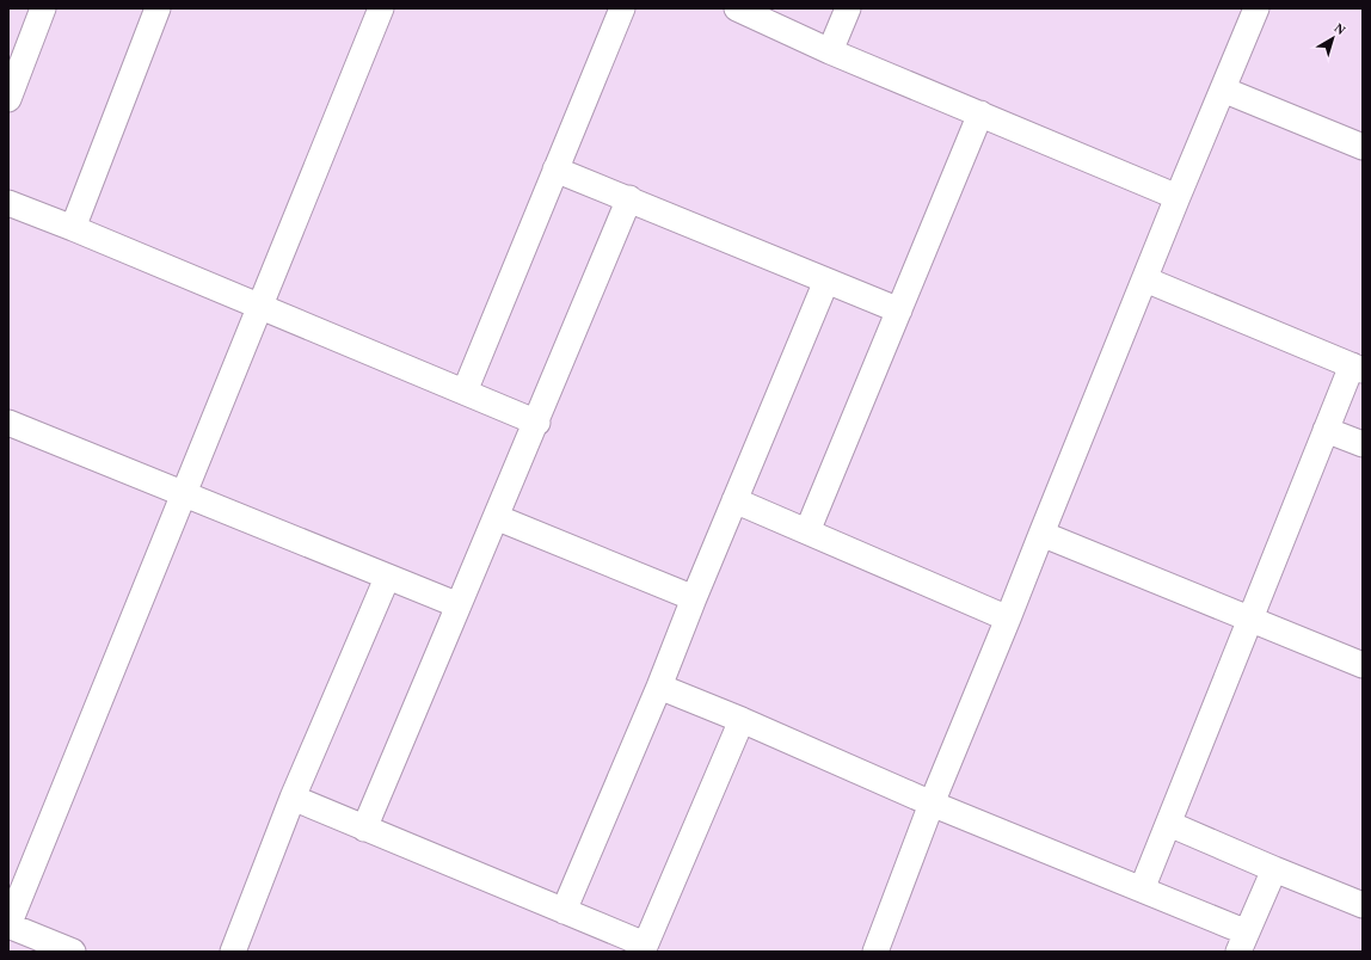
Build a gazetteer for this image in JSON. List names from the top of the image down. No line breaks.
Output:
{"north":"top right"}
